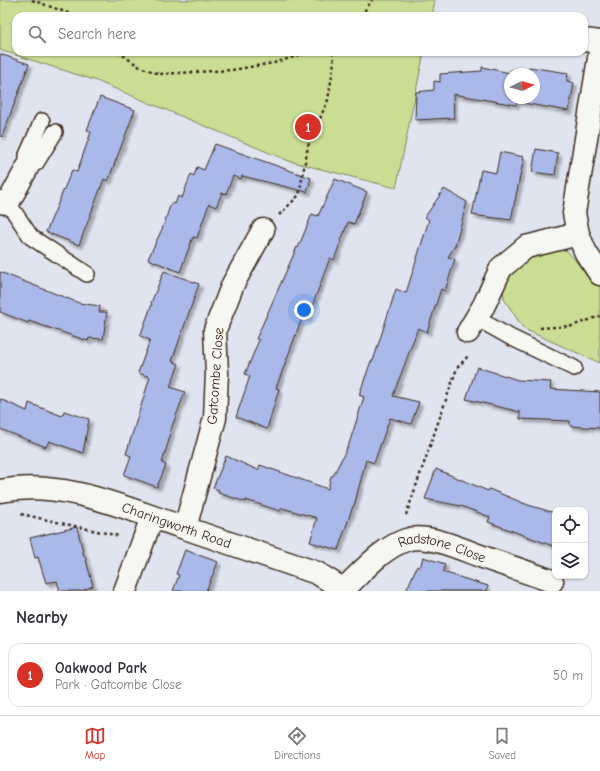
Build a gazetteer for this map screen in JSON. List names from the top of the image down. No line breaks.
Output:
{"streets":{"street":["Gatcombe Close","Charingworth Road","Radstone Close"]},"crossings":[["Gatcombe Close","Charingworth Road"],["Charingworth Road","Radstone Close"]],"north":"right","page":{"search":"Search here","pins":"1","heading":"Nearby","list":[{"mark":"1","name":"Oakwood Park","note":"Park · Gatcombe Close","value":"50 m"}],"nav":["Map","Directions","Saved"]}}
